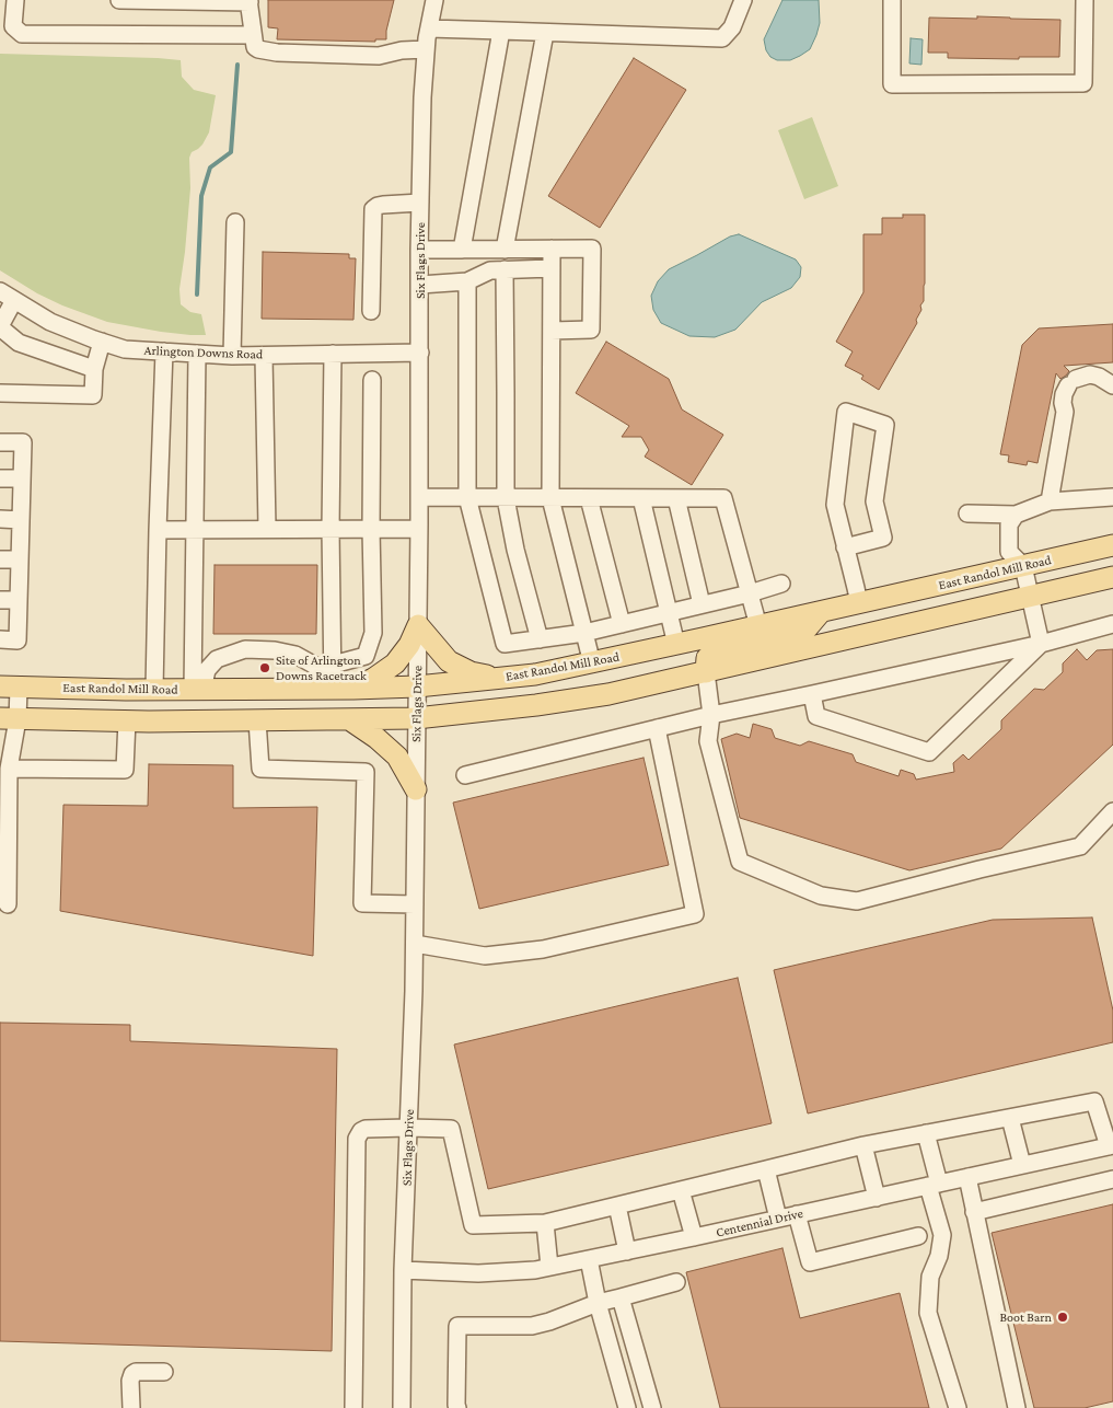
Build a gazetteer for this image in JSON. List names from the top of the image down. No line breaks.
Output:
{"streets":{"main road":["East Randol Mill Road"],"street":["Six Flags Drive","Arlington Downs Road","Centennial Drive"]},"crossings":[["Six Flags Drive","Arlington Downs Road"],["Six Flags Drive","East Randol Mill Road"],["Six Flags Drive","Centennial Drive"]],"places":["Site of Arlington Downs Racetrack","Boot Barn"]}
